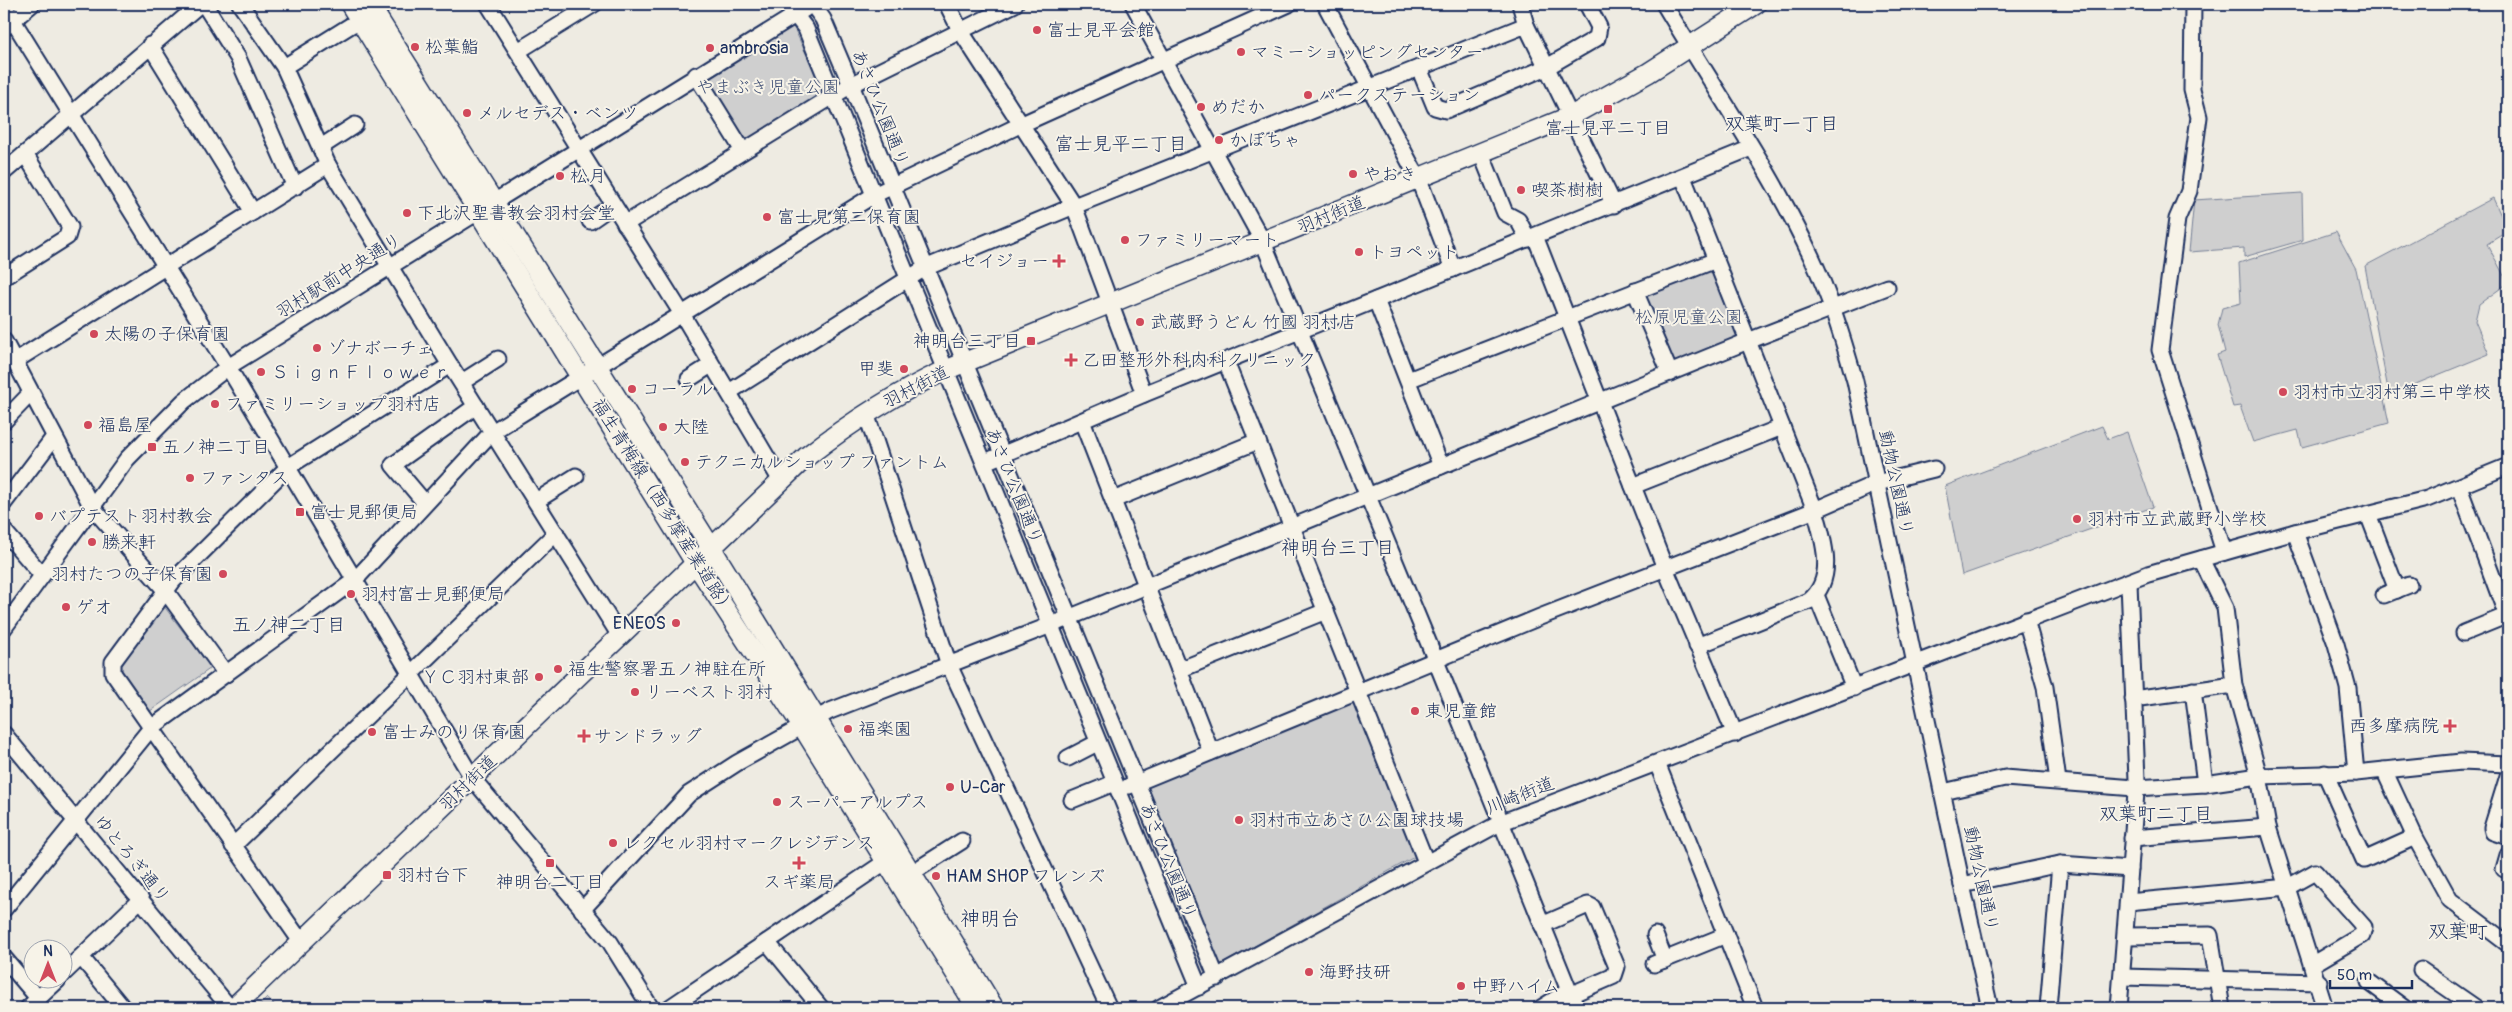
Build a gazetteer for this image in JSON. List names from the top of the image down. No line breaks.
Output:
{"streets":{"main road":["羽村街道","福生青梅線（西多摩産業道路）"],"street":["あさひ公園通り","羽村駅前中央通り","動物公園通り","川崎街道","ゆとろぎ通り"]},"crossings":[["あさひ公園通り","羽村街道"],["あさひ公園通り","羽村駅前中央通り"],["あさひ公園通り","川崎街道"],["羽村街道","動物公園通り"],["羽村街道","福生青梅線（西多摩産業道路）"],["羽村街道","ゆとろぎ通り"],["羽村駅前中央通り","福生青梅線（西多摩産業道路）"],["動物公園通り","川崎街道"]],"districts":["双葉町一丁目","富士見平二丁目","神明台三丁目","五ノ神二丁目","双葉町二丁目","神明台","双葉町"],"parks":["やまぶき児童公園","松原児童公園"],"places":{"other":["富士見平会館","松葉鮨","ambrosia","マミーショッピングセンター","パークステーション","めだか","メルセデス・ベンツ","かぼちゃ","やおき","松月","喫茶樹樹","下北沢聖書教会羽村会堂","富士見第二保育園","ファミリーマート","トヨペット","武蔵野うどん 竹國 羽村店","太陽の子保育園","ゾナボーチェ","甲斐","ＳｉｇｎＦｌｏｗｅｒ","コーラル","羽村市立羽村第三中学校","ファミリーショップ羽村店","福島屋","大陸","テクニカルショップ ファントム","ファンタス","バプテスト羽村教会","羽村市立武蔵野小学校","勝来軒","羽村たつの子保育園","羽村富士見郵便局","ゲオ","ENEOS","福生警察署五ノ神駐在所","ＹＣ羽村東部","リーベスト羽村","東児童館","福楽園","富士みのり保育園","U-Car","スーパーアルプス","羽村市立あさひ公園球技場","レクセル羽村マークレジデンス","HAM SHOP フレンズ","海野技研","中野ハイム"],"transit":["富士見平二丁目","神明台三丁目","五ノ神二丁目","富士見郵便局","神明台二丁目","羽村台下"],"health":["セイジョー","乙田整形外科内科クリニック","西多摩病院","サンドラッグ","スギ薬局"]},"scale_bar":"50 m","north":"top"}
